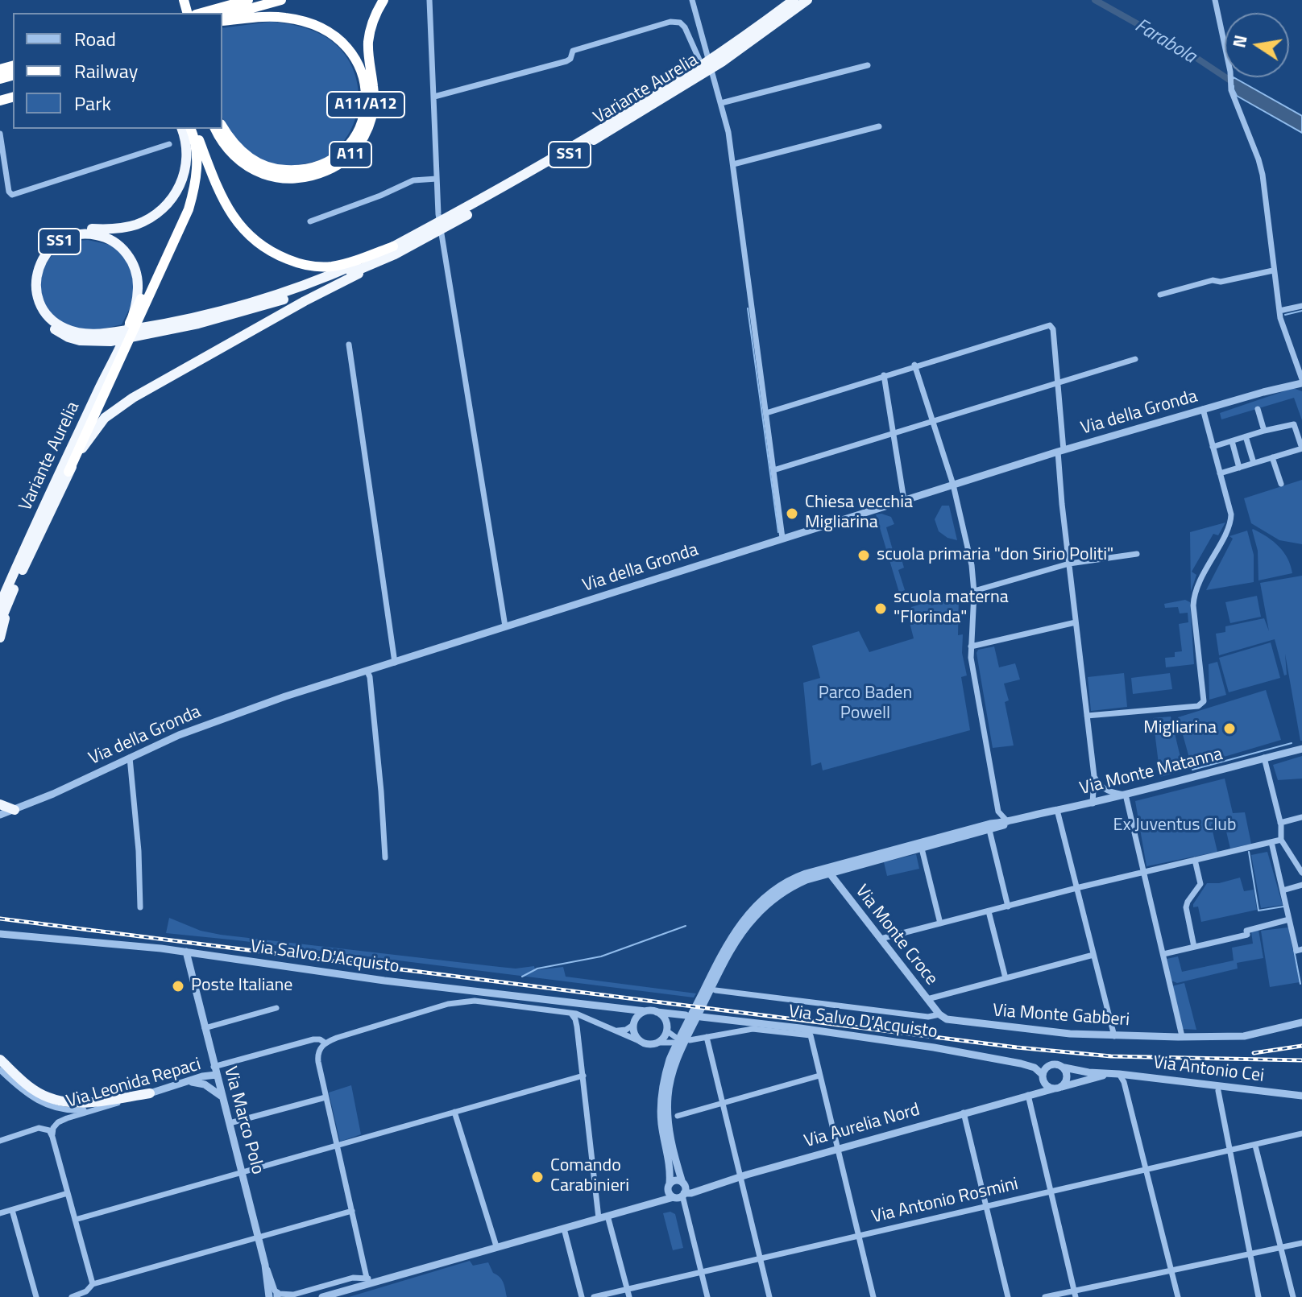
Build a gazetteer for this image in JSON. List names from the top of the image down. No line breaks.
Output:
{"streets":{"highway":["Variante Aurelia","A11/A12","A11","SS1"],"street":["Via della Gronda","Via Monte Matanna","Via Monte Croce","Via Salvo D'Acquisto","Via Monte Gabberi","Via Antonio Cei","Via Leonida Repaci","Via Marco Polo","Via Aurelia Nord","Via Antonio Rosmini"]},"crossings":[["Variante Aurelia","SS1"],["Via Monte Matanna","Via Monte Croce"],["Via Monte Croce","Via Monte Gabberi"],["Via Salvo D'Acquisto","Via Antonio Cei"],["Via Salvo D'Acquisto","Via Marco Polo"],["Via Salvo D'Acquisto","Via Aurelia Nord"],["Via Antonio Cei","Via Aurelia Nord"],["Via Leonida Repaci","Via Marco Polo"]],"water":["Farabola"],"parks":["Parco Baden Powell","Ex Juventus Club"],"places":["Chiesa vecchia Migliarina","scuola primaria \"don Sirio Politi\"","scuola materna \"Florinda\"","Migliarina","Poste Italiane","Comando Carabinieri"],"legend":["Road","Railway","Park"],"north":"left"}
